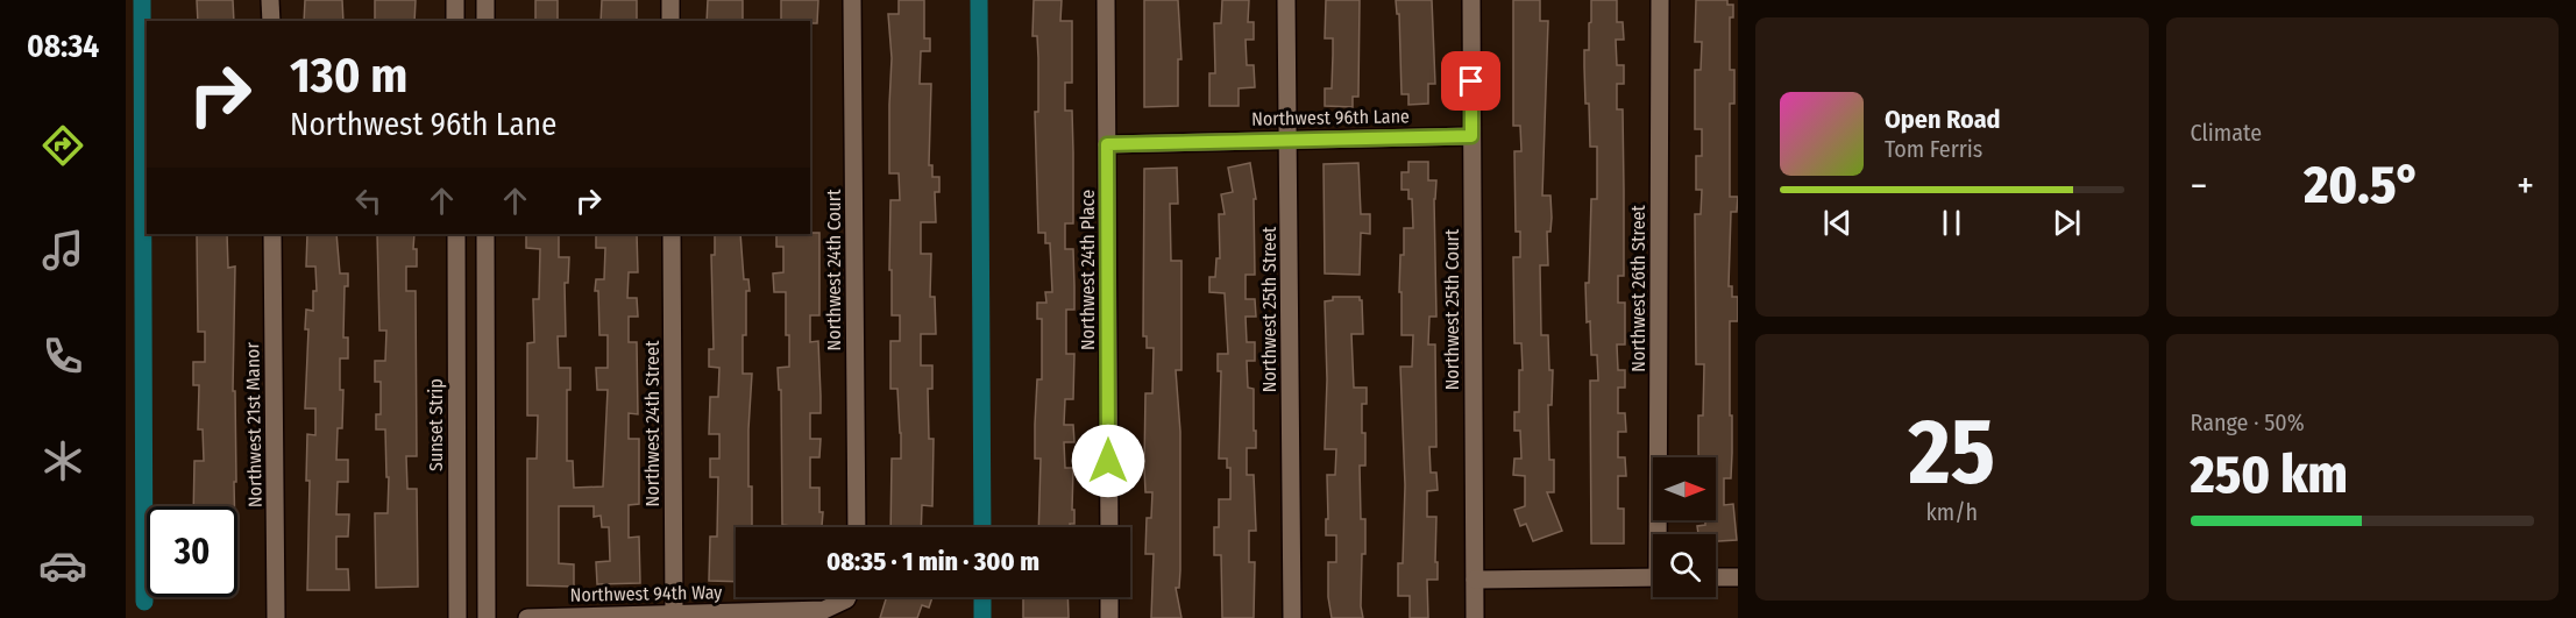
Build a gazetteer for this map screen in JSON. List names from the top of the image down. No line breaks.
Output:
{"streets":{"street":["Northwest 96th Lane","Northwest 24th Court","Northwest 24th Place","Northwest 26th Street","Northwest 25th Street","Northwest 25th Court","Northwest 24th Street","Northwest 21st Manor","Sunset Strip","Northwest 94th Way"]},"crossings":[["Northwest 96th Lane","Northwest 24th Place"],["Northwest 96th Lane","Northwest 25th Street"],["Northwest 96th Lane","Northwest 25th Court"],["Northwest 24th Street","Northwest 94th Way"]],"north":"right","page":{"tabs":"08:34","tile":["Climate",["25","km/h"],["Range · 50%","250 km"]],"turn":["130 m","Northwest 96th Lane"],"song":["Open Road","Tom Ferris"],"heat":["−","20.5°","+"],"limit":"30","trip":"08:35 · 1 min · 300 m"}}
